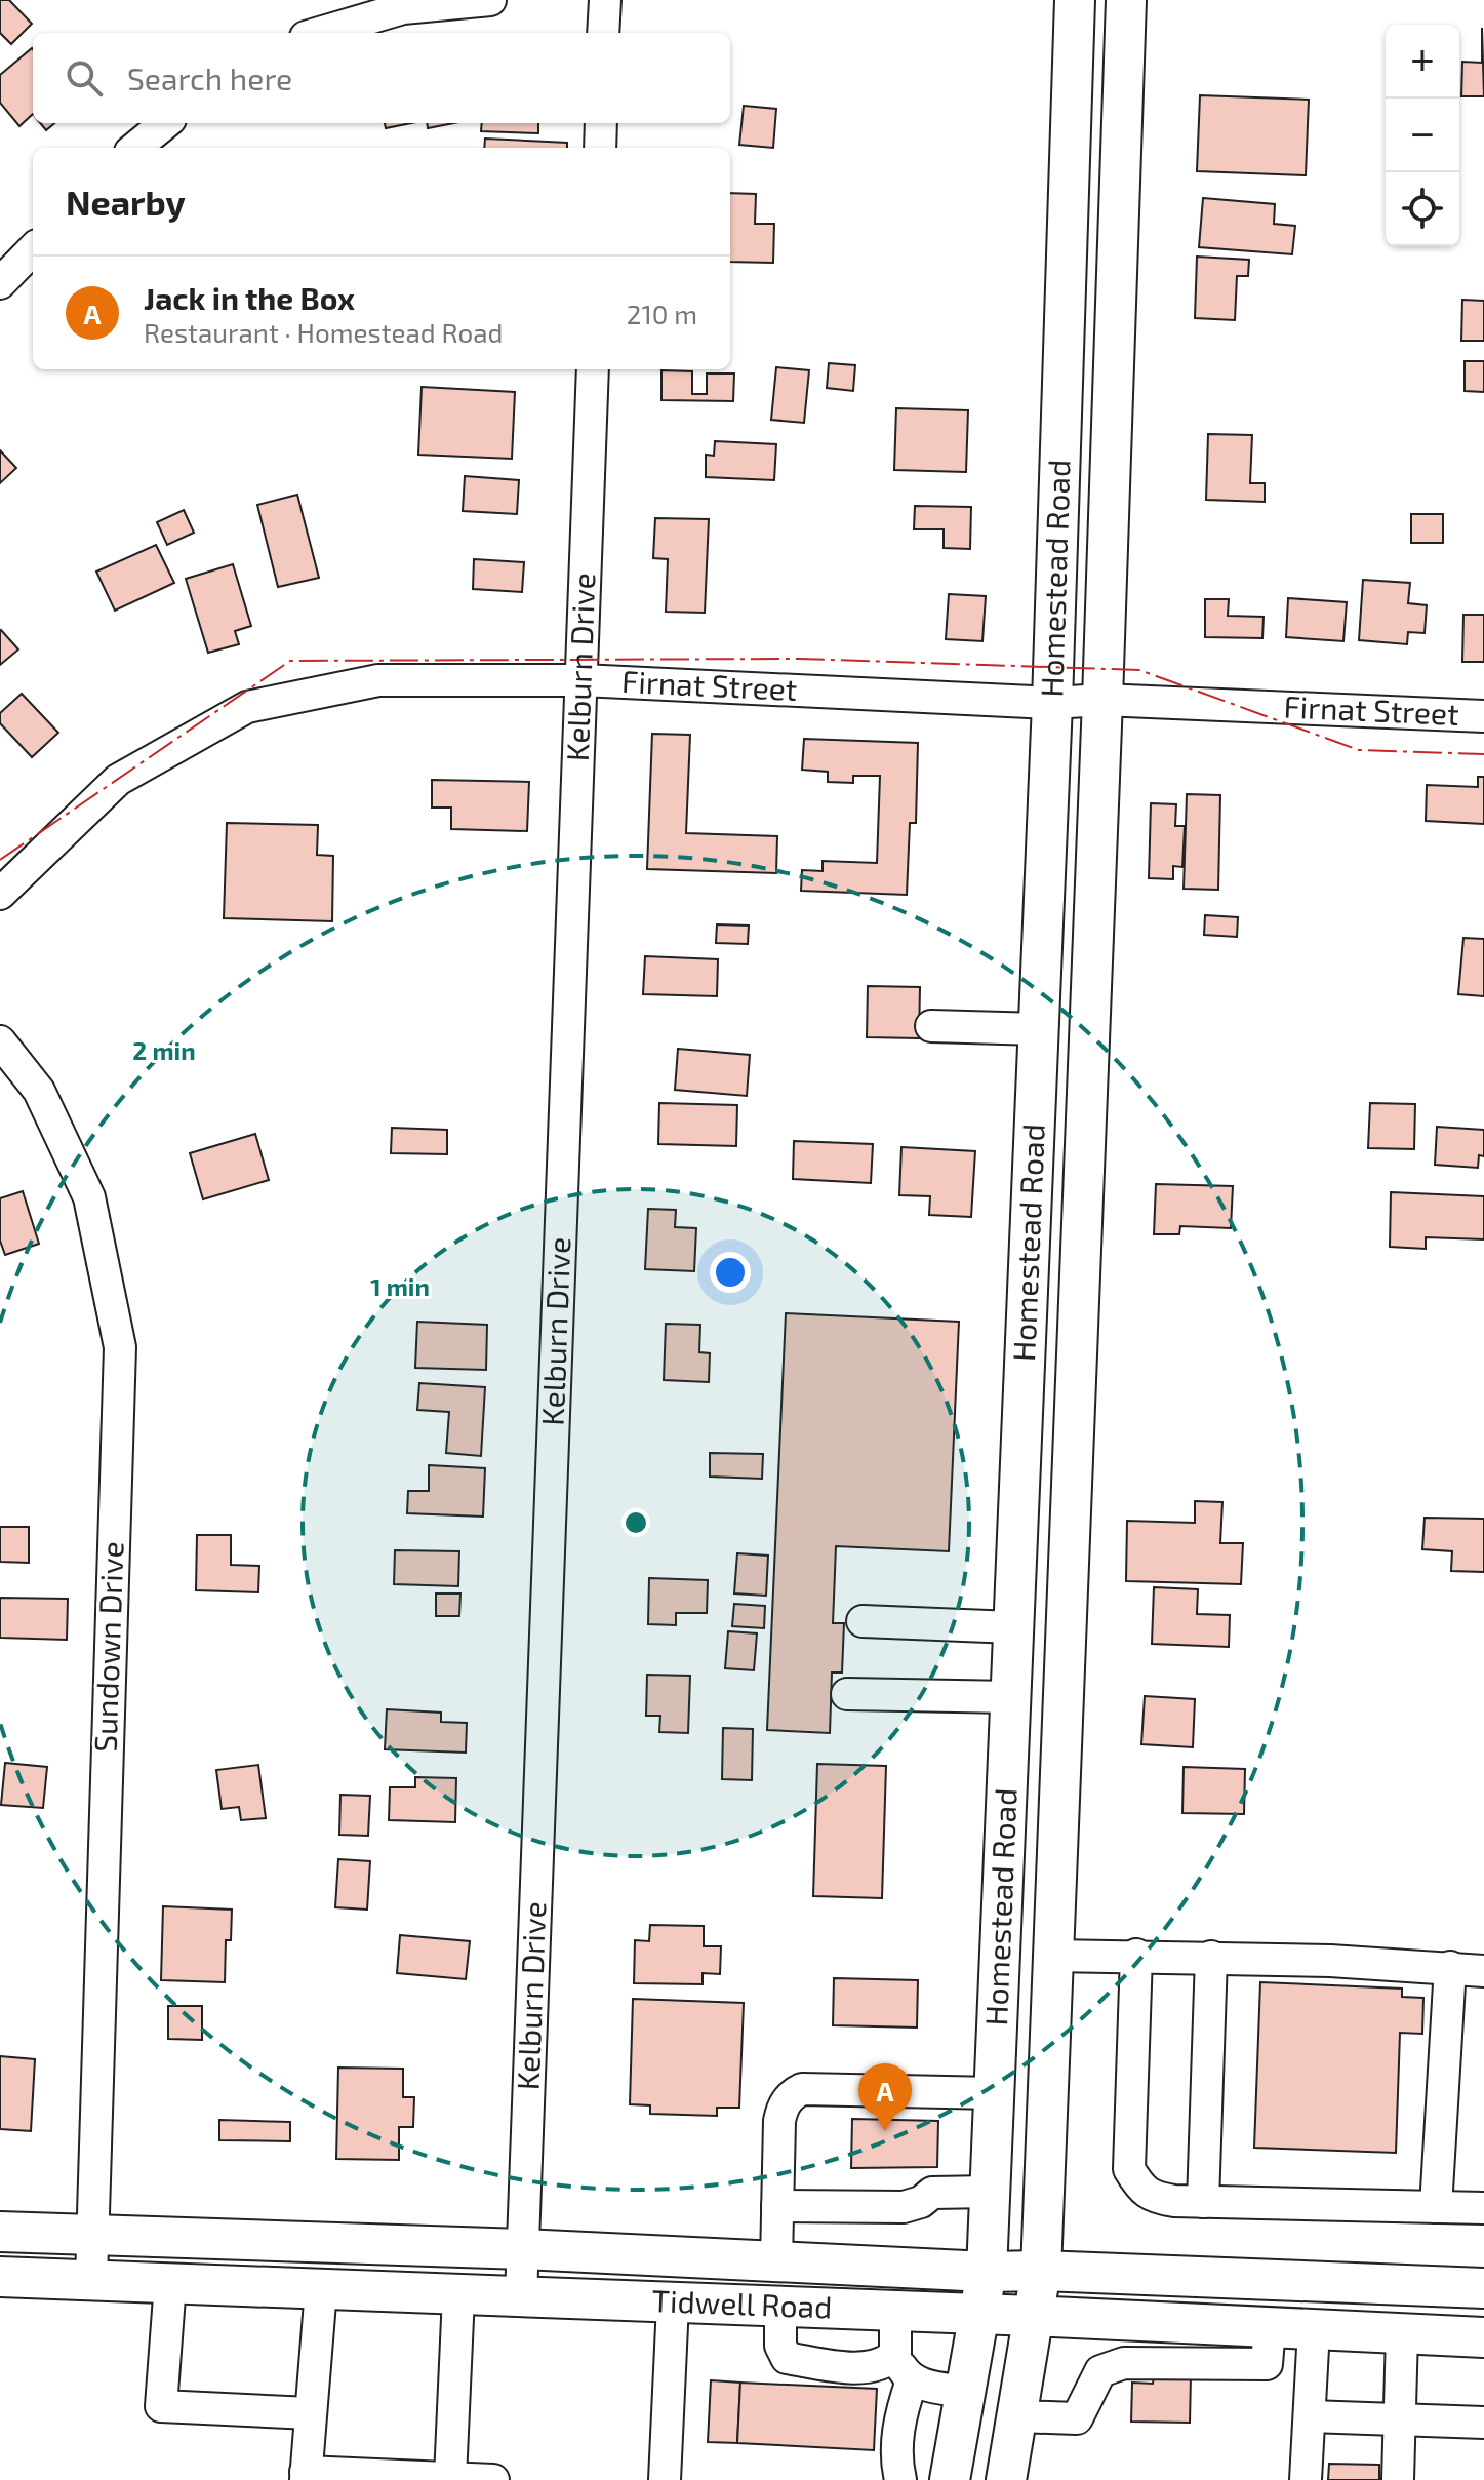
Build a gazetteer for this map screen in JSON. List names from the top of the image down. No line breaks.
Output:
{"streets":{"main road":["Homestead Road","Tidwell Road"],"street":["Kelburn Drive","Firnat Street","Sundown Drive"]},"crossings":[["Homestead Road","Firnat Street"],["Homestead Road","Tidwell Road"],["Kelburn Drive","Firnat Street"],["Kelburn Drive","Tidwell Road"],["Sundown Drive","Tidwell Road"]],"page":{"map_buttons":["+","−"],"search":"Search here","heading":"Nearby","list":[{"mark":"A","name":"Jack in the Box","note":"Restaurant · Homestead Road","value":"210 m"}],"pins":"A"},"rings":["2 min","1 min"]}
